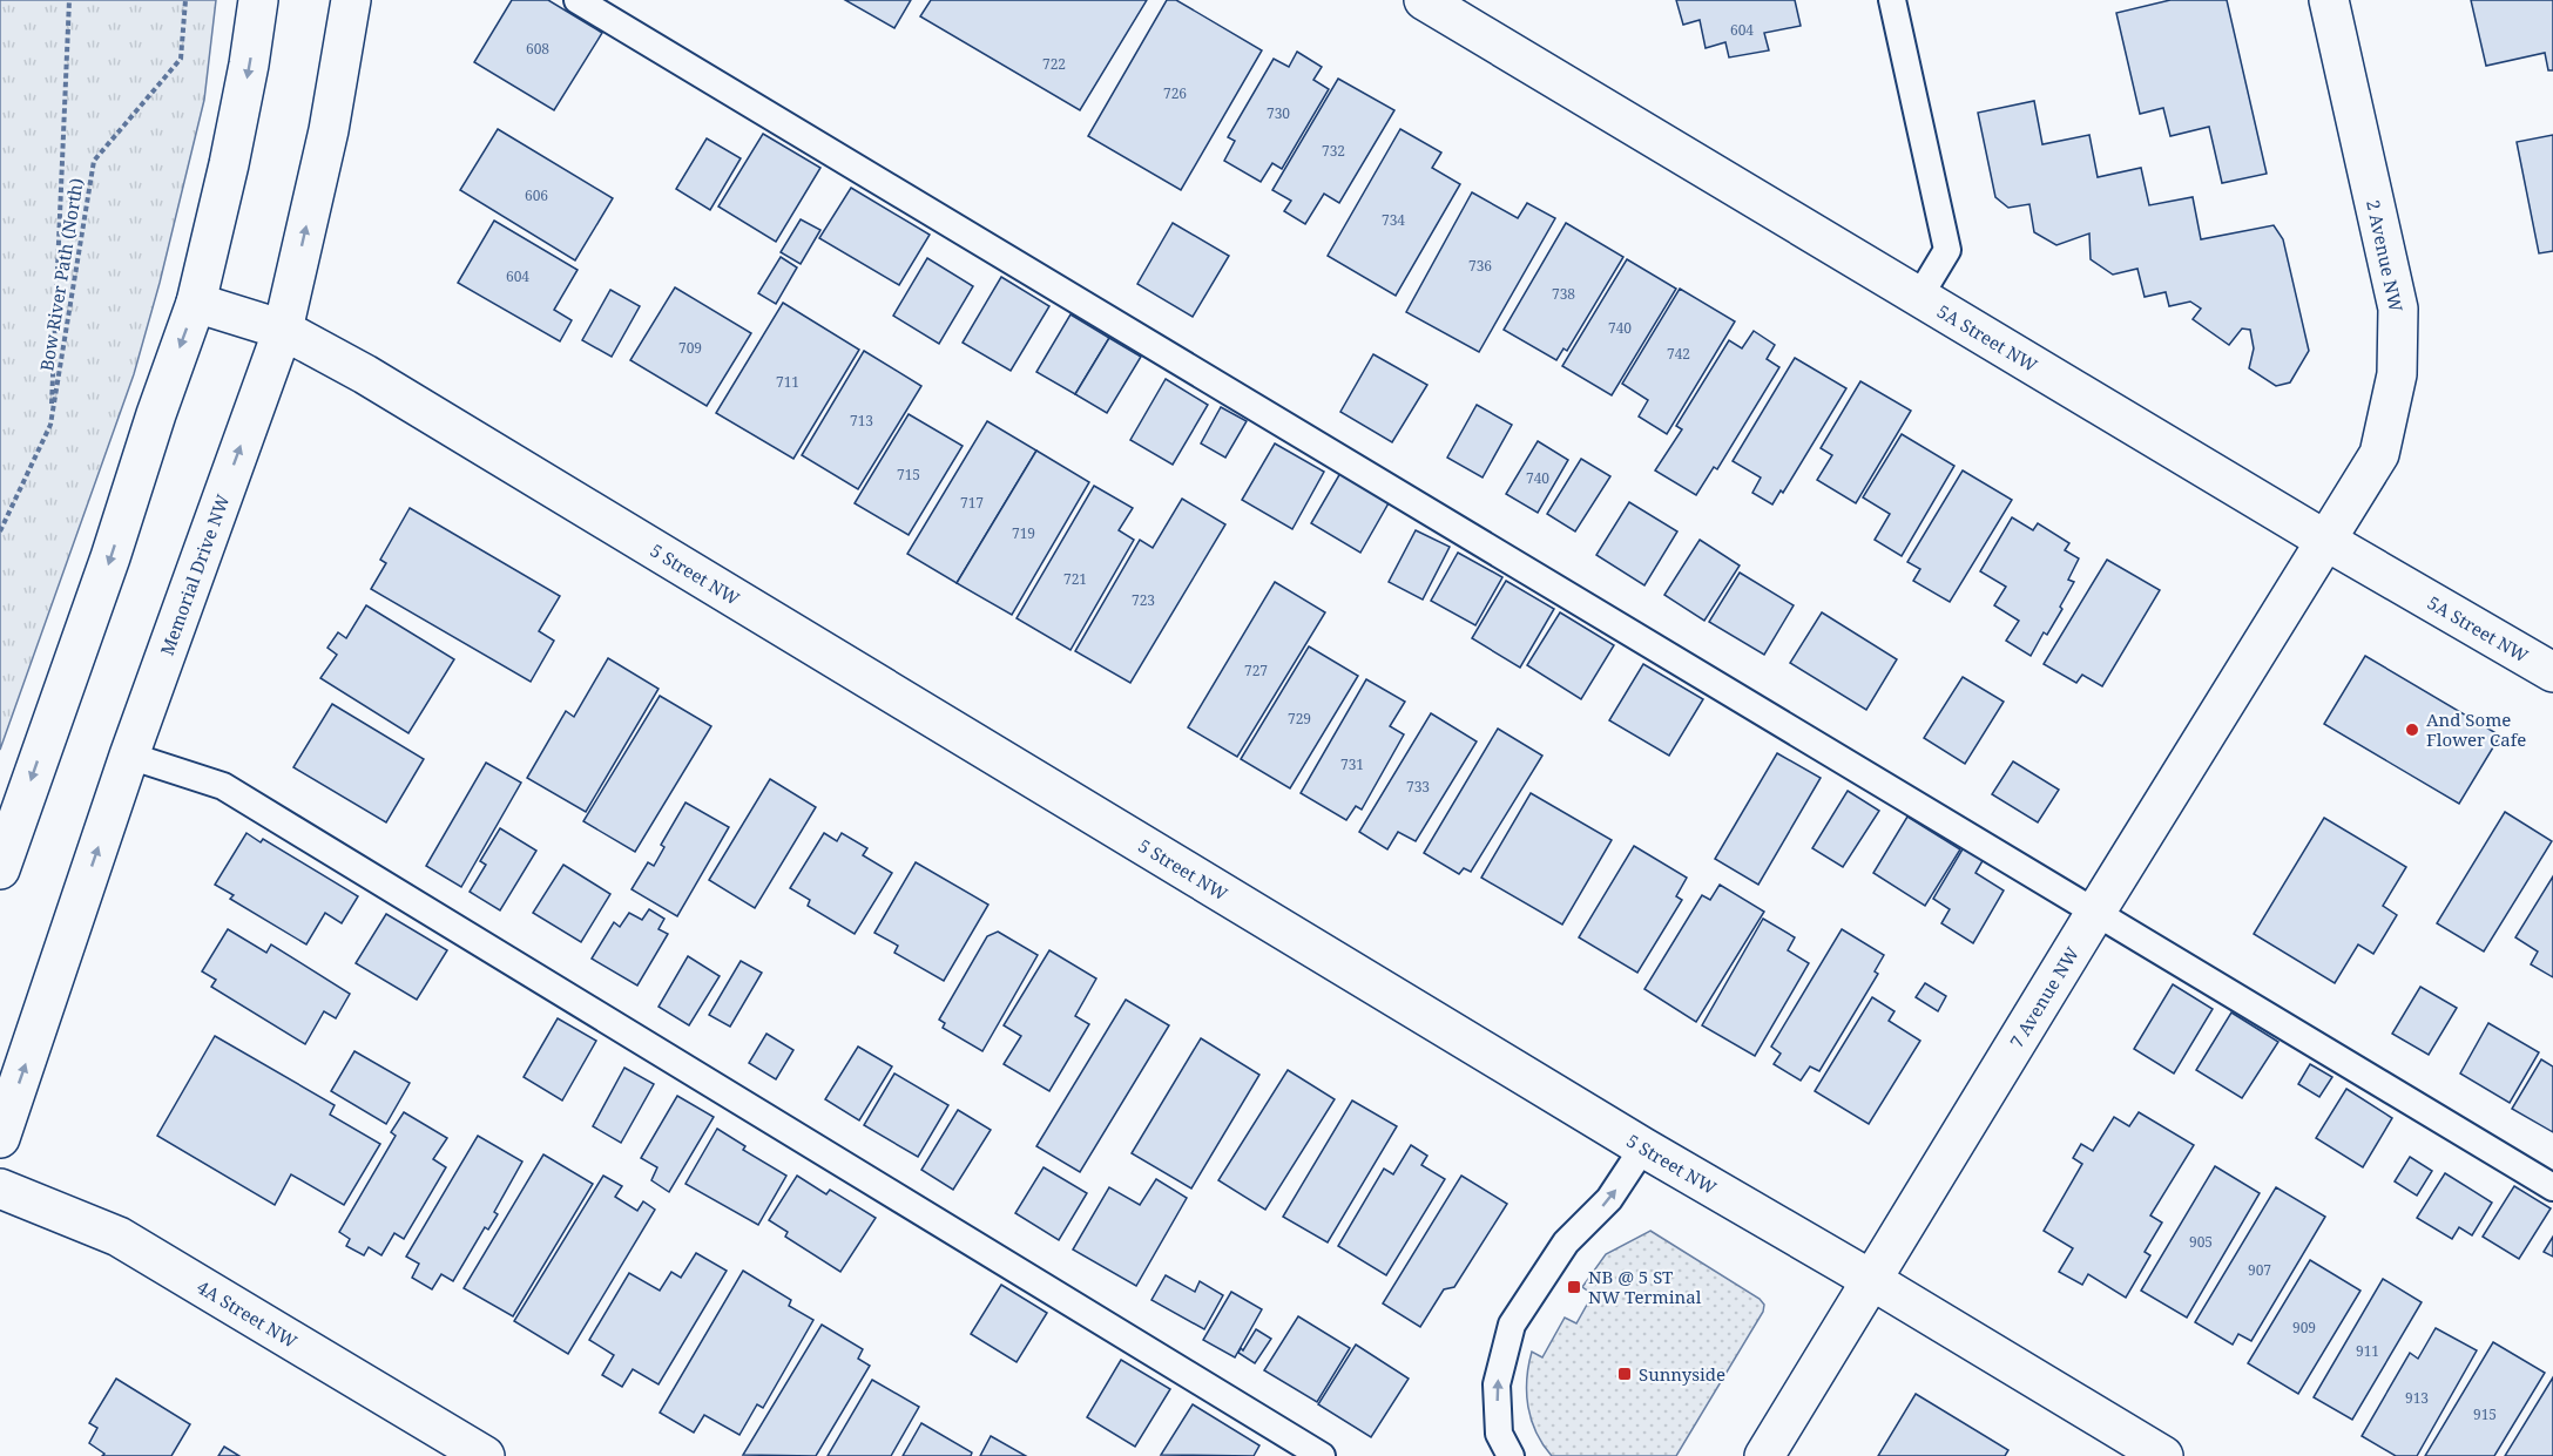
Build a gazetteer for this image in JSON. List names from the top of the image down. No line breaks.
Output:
{"streets":{"street":["2 Avenue NW","5A Street NW","Memorial Drive NW","5 Street NW","7 Avenue NW","4A Street NW"],"path":["Bow River Path (North)"]},"crossings":[["2 Avenue NW","5A Street NW"],["2 Avenue NW","7 Avenue NW"],["5A Street NW","7 Avenue NW"],["Memorial Drive NW","5 Street NW"],["5 Street NW","7 Avenue NW"]],"places":{"other":["And Some Flower Cafe"],"transit":["NB @ 5 ST NW Terminal","Sunnyside"]},"house_numbers":["604","608","722","726","730","732","606","734","736","604","738","740","709","742","711","713","715","740","717","719","721","723","727","729","731","733","905","907","909","911","913","915"]}
